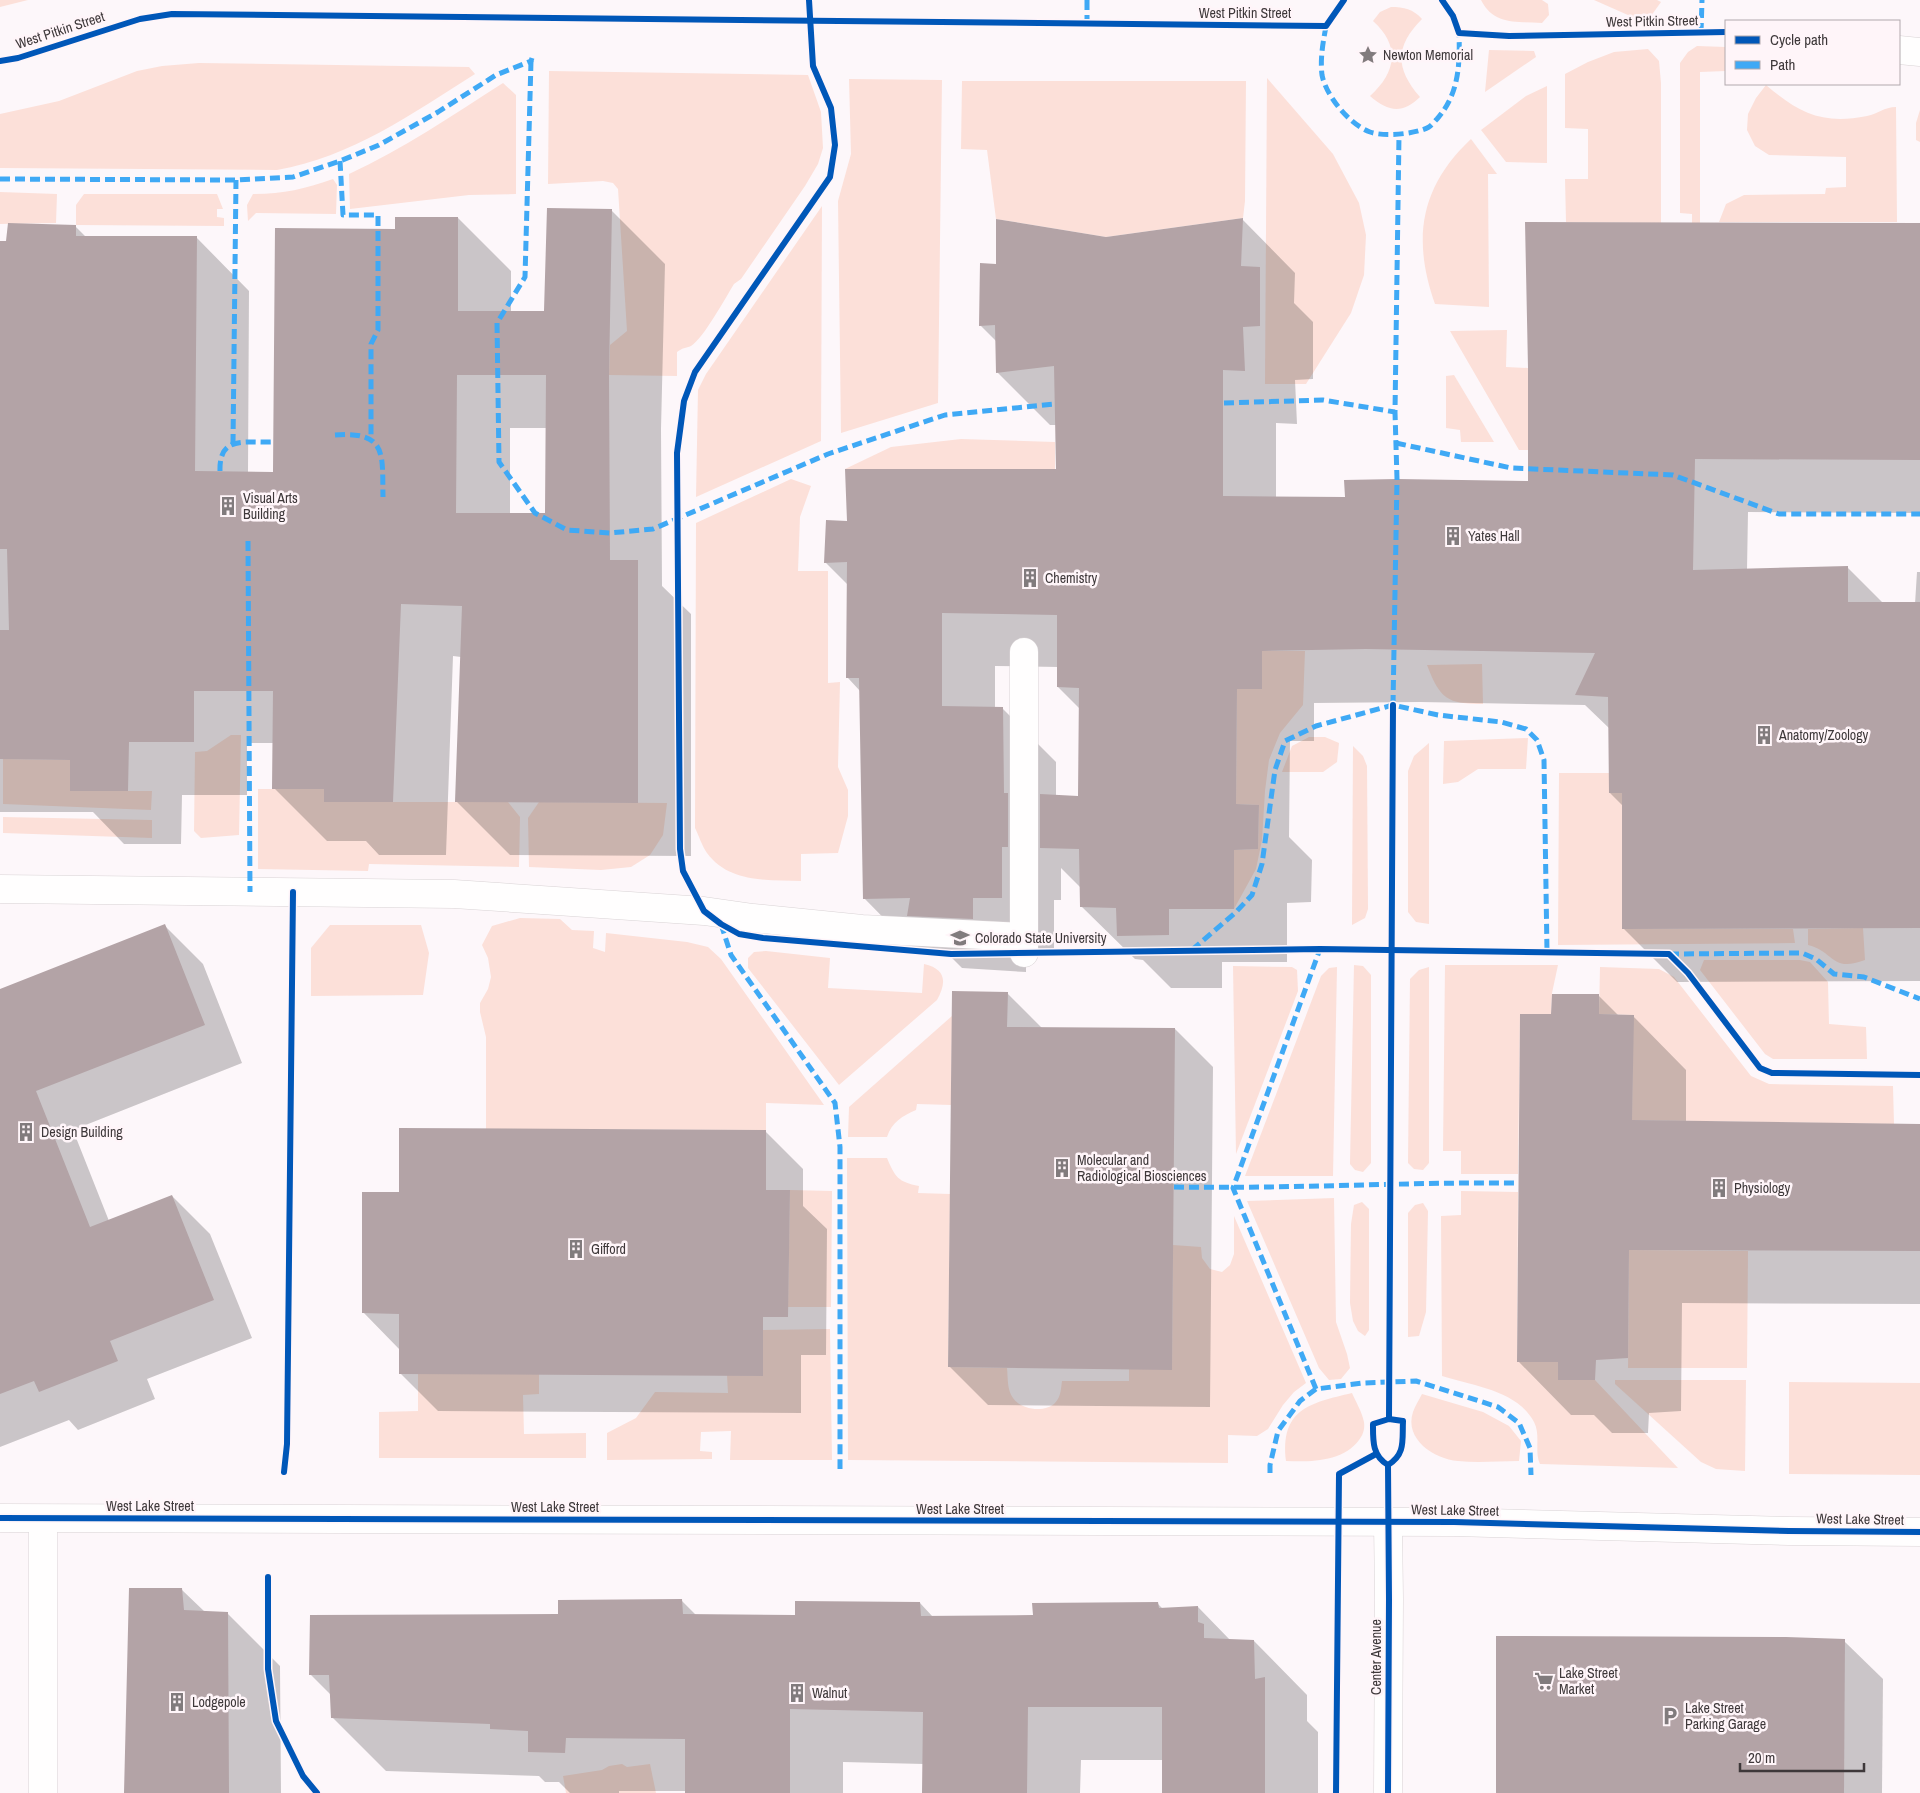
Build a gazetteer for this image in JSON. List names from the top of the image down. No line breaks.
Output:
{"streets":{"street":["West Lake Street","Center Avenue"],"cycle path":["West Pitkin Street"]},"crossings":[["West Lake Street","Center Avenue"]],"places":{"place":["Newton Memorial"],"building":["Visual Arts Building","Yates Hall","Chemistry","Anatomy/Zoology","Design Building","Molecular and Radiological Biosciences","Physiology","Gifford","Walnut","Lodgepole"],"school or university":["Colorado State University"],"supermarket":["Lake Street Market"],"parking":["Lake Street Parking Garage"]},"legend":["Cycle path","Path"],"scale_bar":"20 m"}
